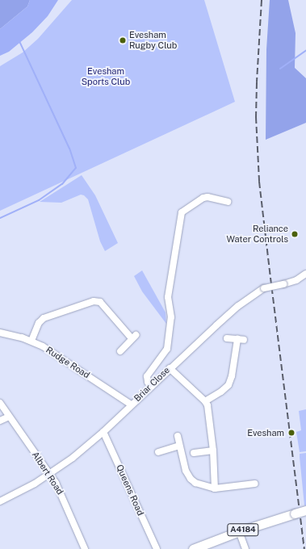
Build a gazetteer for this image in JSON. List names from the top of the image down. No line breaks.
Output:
{"streets":{"main road":["A4184"],"street":["Rudge Road","Briar Close","Albert Road","Queens Road"]},"crossings":[["Rudge Road","Briar Close"],["Briar Close","Albert Road"],["Briar Close","Queens Road"]],"parks":["Evesham Sports Club"],"places":["Evesham Rugby Club","Reliance Water Controls","Evesham"]}
